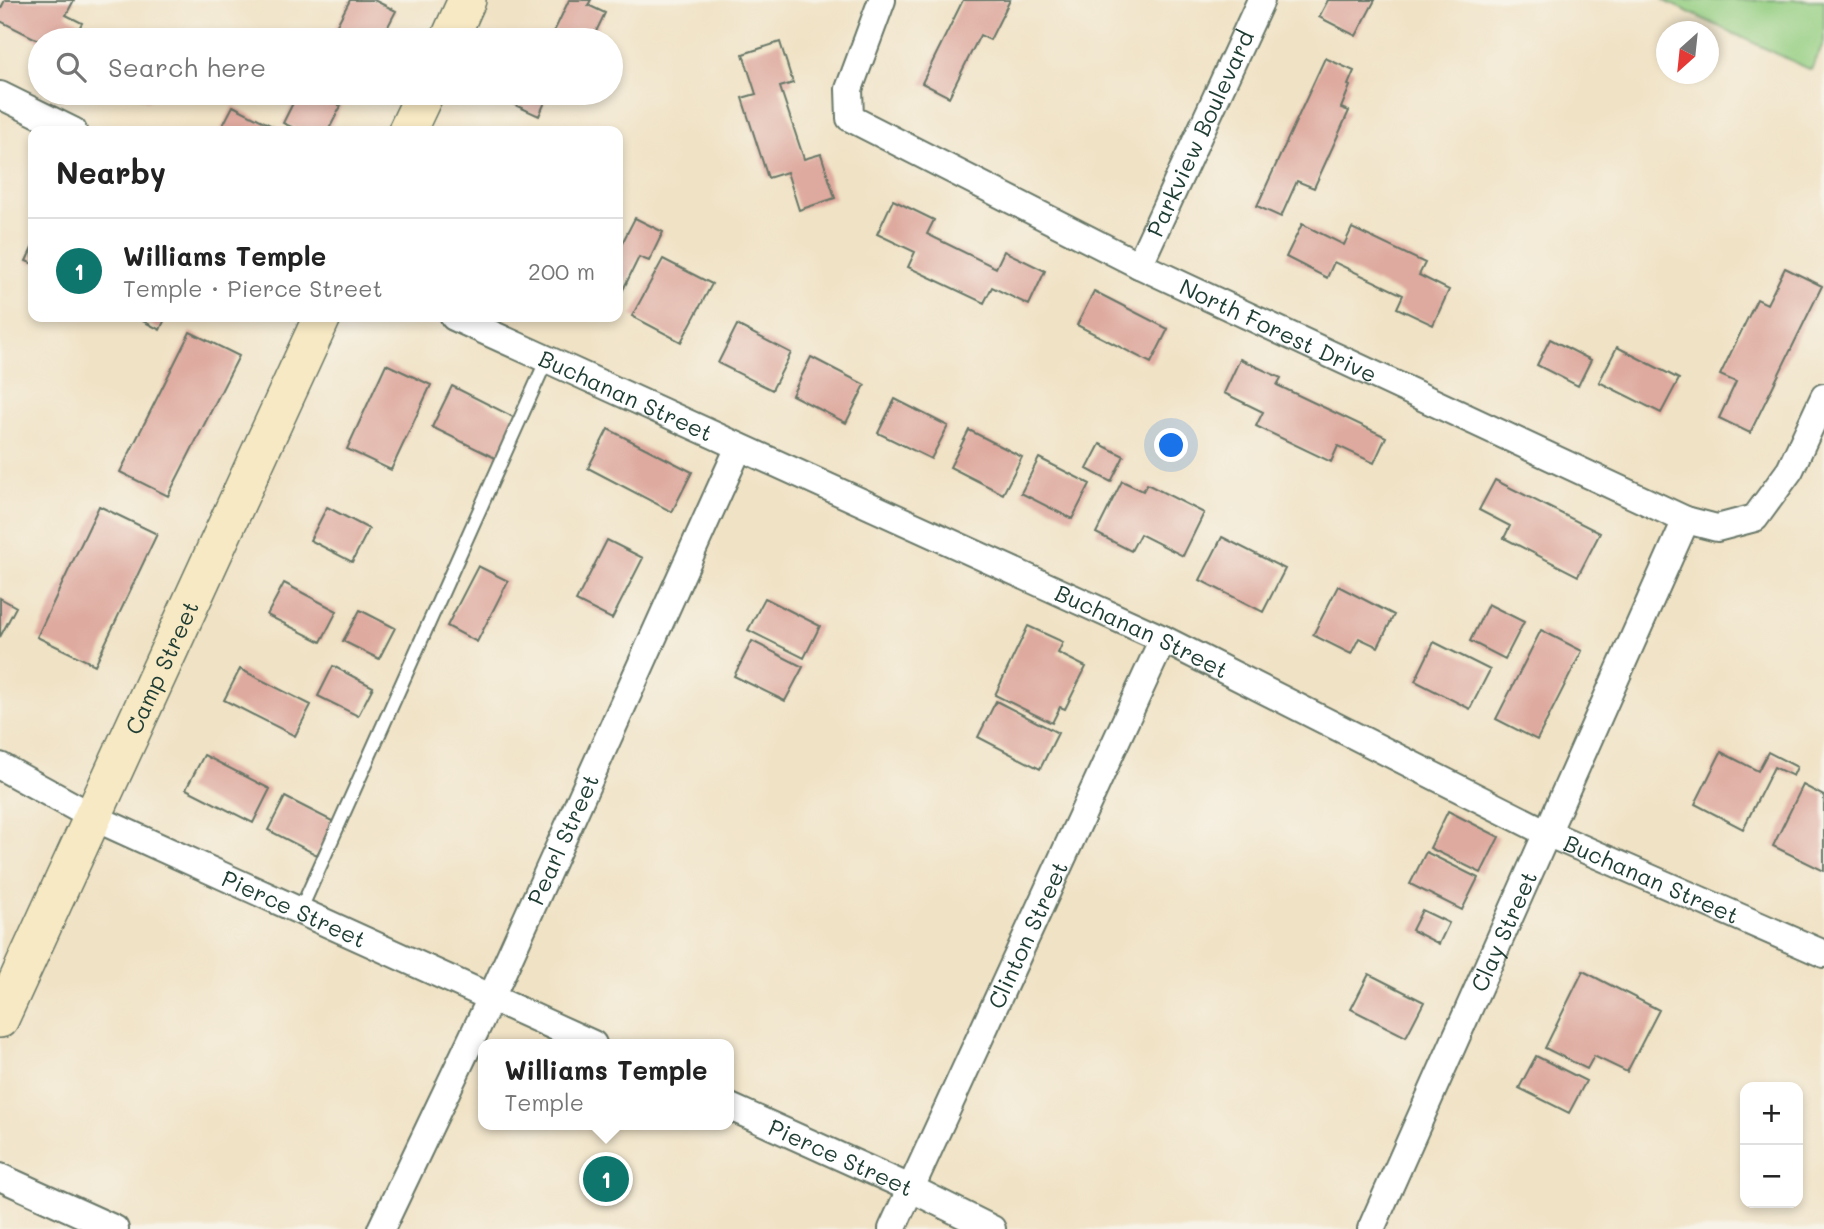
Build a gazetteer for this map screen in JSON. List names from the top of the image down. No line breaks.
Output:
{"streets":{"street":["Parkview Boulevard","North Forest Drive","Buchanan Street","Camp Street","Pearl Street","Pierce Street","Clay Street","Clinton Street"]},"crossings":[["Parkview Boulevard","North Forest Drive"],["North Forest Drive","Clay Street"],["Buchanan Street","Pearl Street"],["Buchanan Street","Clay Street"],["Buchanan Street","Clinton Street"],["Camp Street","Pierce Street"],["Pearl Street","Pierce Street"],["Pierce Street","Clinton Street"]],"north":"bottom left","page":{"search":"Search here","heading":"Nearby","list":[{"mark":"1","name":"Williams Temple","note":"Temple · Pierce Street","value":"200 m"}],"popup":["Williams Temple","Temple"],"map_buttons":["+","−"],"pins":"1"}}
